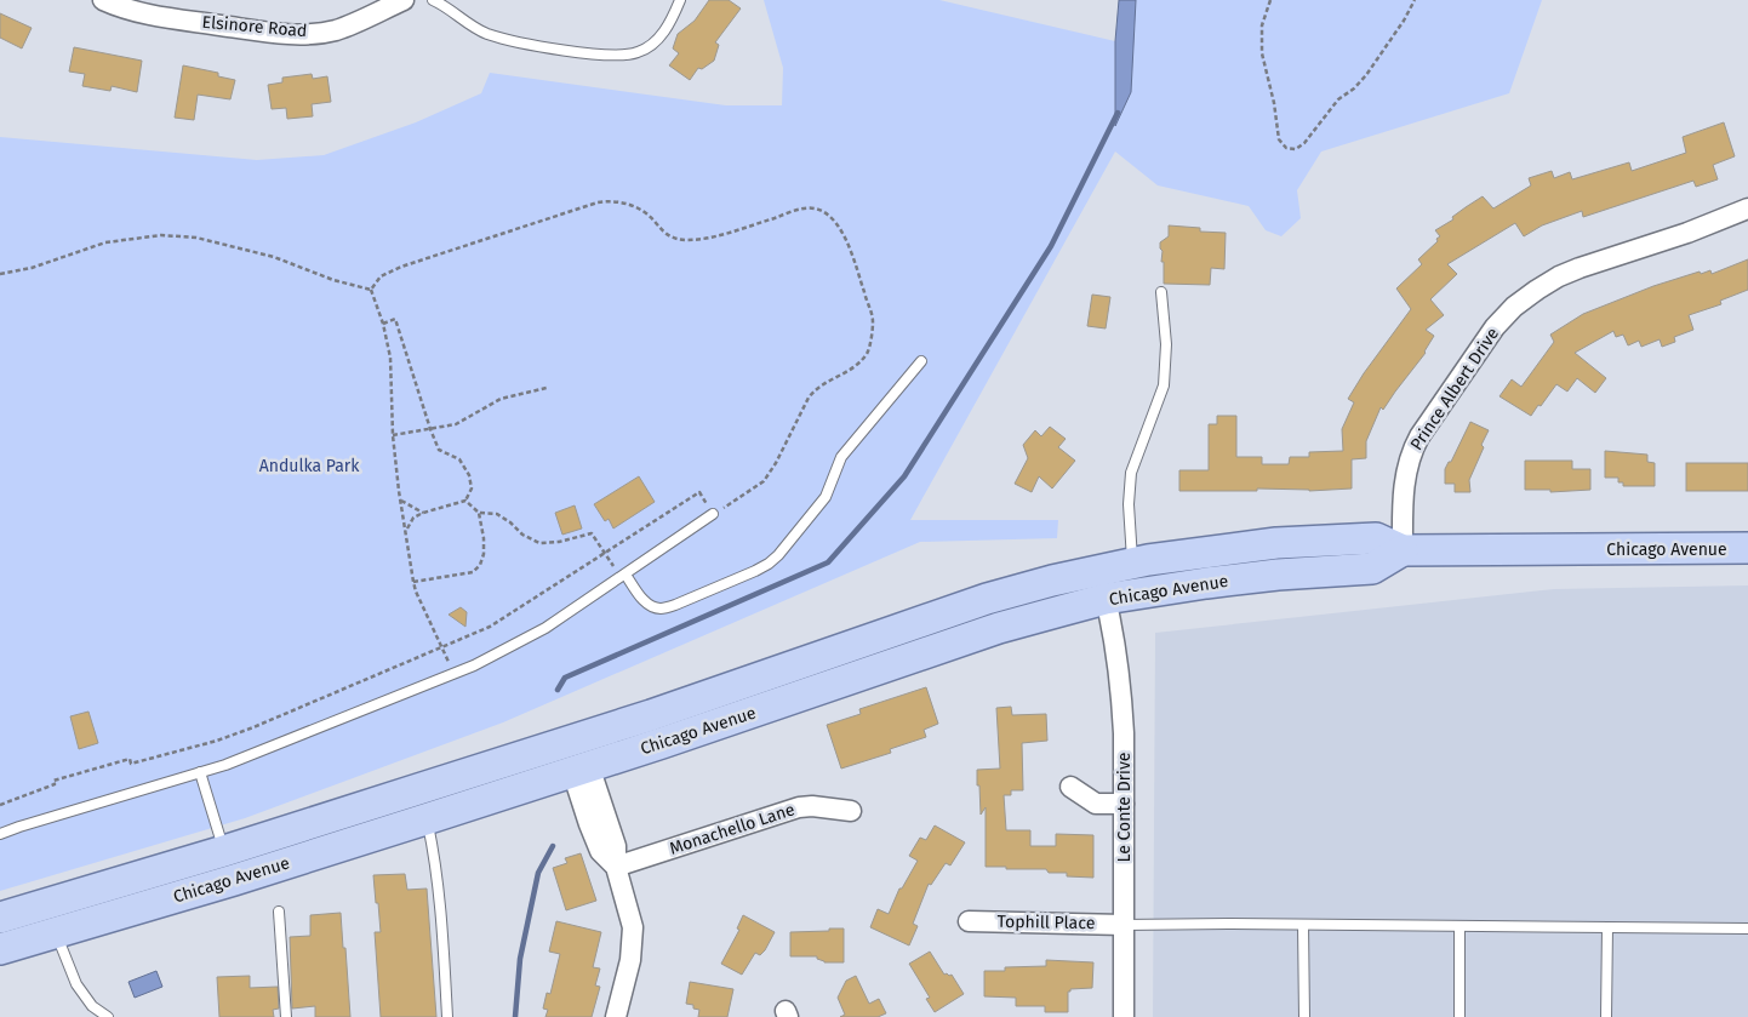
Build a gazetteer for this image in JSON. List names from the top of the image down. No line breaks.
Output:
{"streets":{"main road":["Chicago Avenue"],"street":["Elsinore Road","Prince Albert Drive","Le Conte Drive","Monachello Lane","Tophill Place"]},"crossings":[["Prince Albert Drive","Chicago Avenue"],["Chicago Avenue","Le Conte Drive"],["Le Conte Drive","Tophill Place"]],"parks":["Andulka Park"]}
